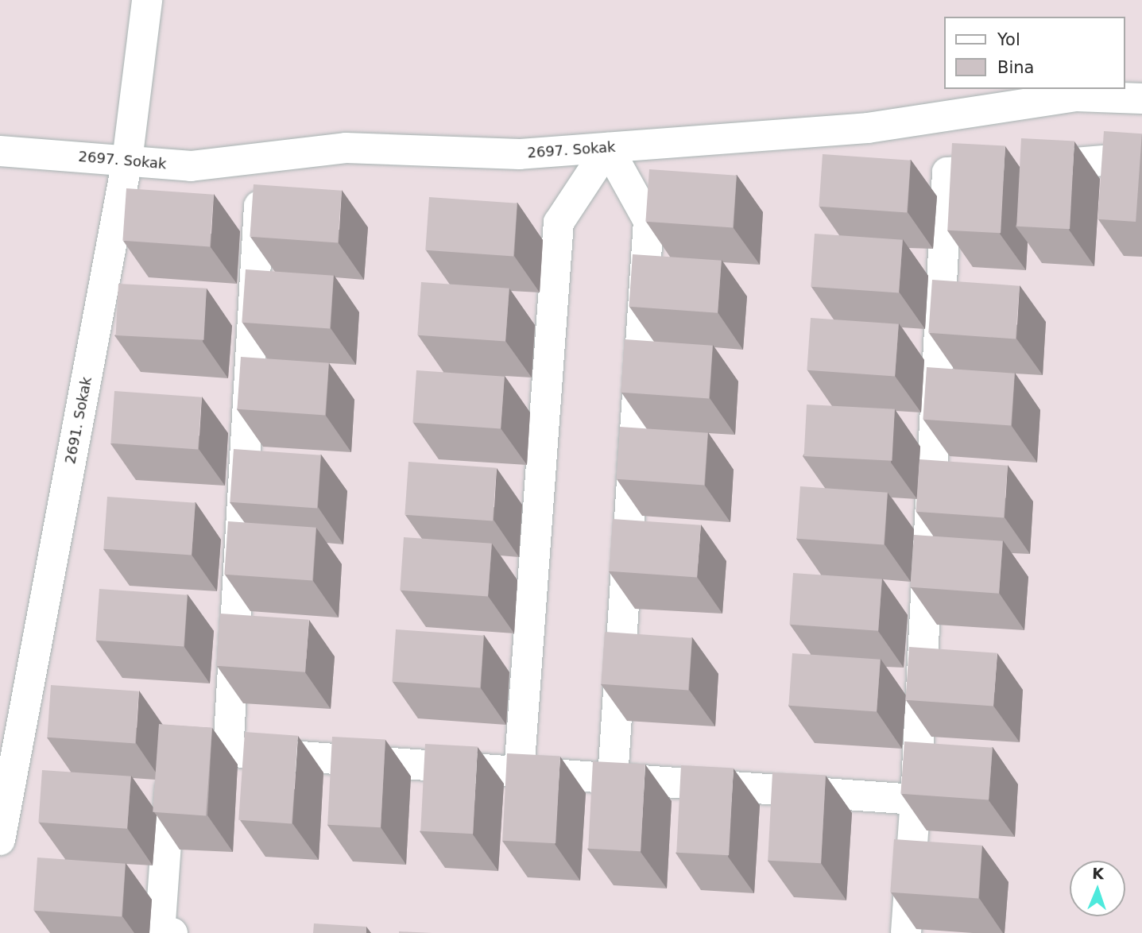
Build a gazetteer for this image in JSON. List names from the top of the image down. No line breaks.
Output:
{"streets":{"street":["2697. Sokak","2691. Sokak"]},"crossings":[["2697. Sokak","2691. Sokak"]],"legend":["Yol","Bina"],"north":"top"}
